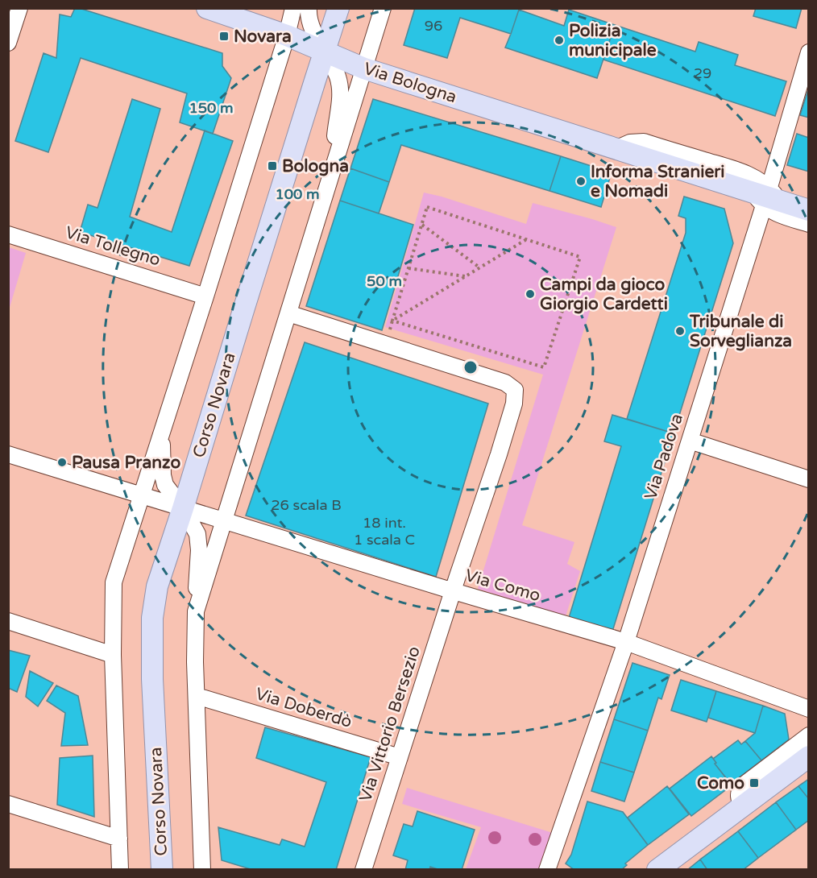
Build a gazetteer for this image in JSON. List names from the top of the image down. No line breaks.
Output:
{"streets":{"main road":["Via Bologna","Corso Novara"],"street":["Via Tollegno","Via Padova","Via Como","Via Doberdò","Via Vittorio Bersezio"]},"crossings":[["Via Bologna","Corso Novara"],["Via Bologna","Via Padova"],["Corso Novara","Via Como"],["Via Padova","Via Como"],["Via Como","Via Vittorio Bersezio"],["Via Doberdò","Via Vittorio Bersezio"]],"places":{"transit":["Novara","Bologna","Como"],"other":["Polizia municipale","Informa Stranieri e Nomadi","Campi da gioco Giorgio Cardetti","Tribunale di Sorveglianza","Pausa Pranzo"]},"house_numbers":["96","29","26 scala B","18 int. 1 scala C"],"rings":["150 m","100 m","50 m"]}
